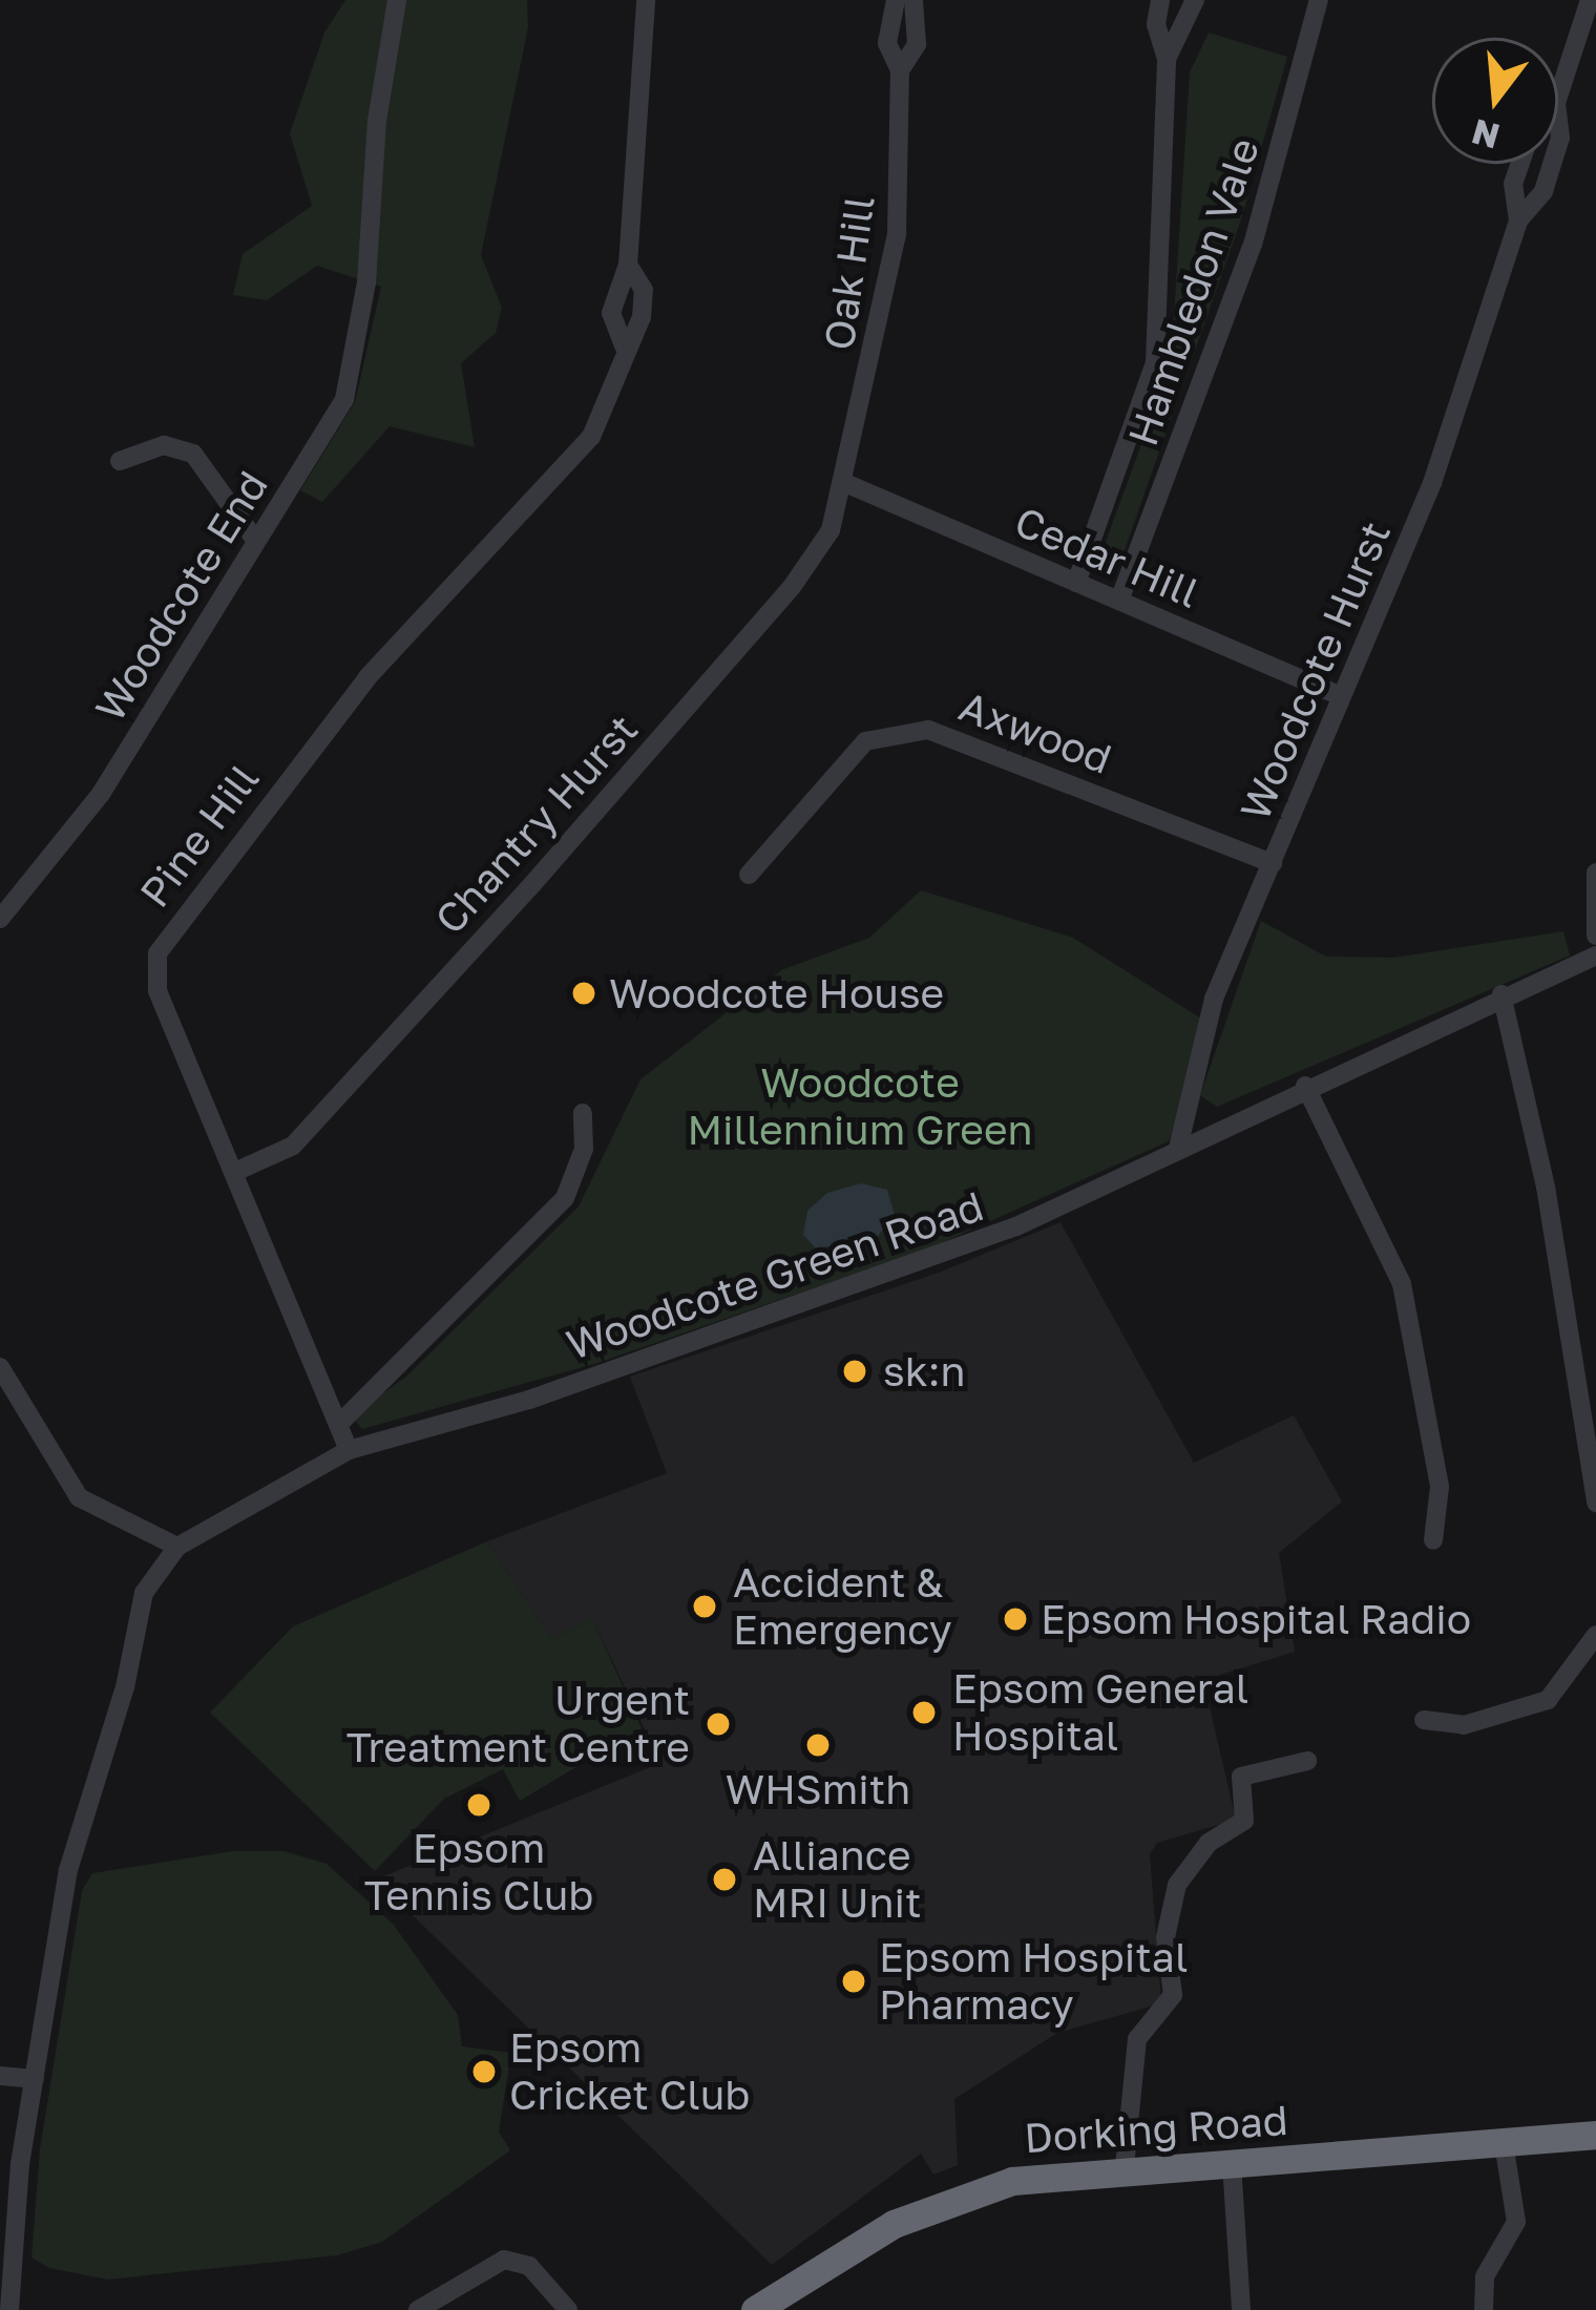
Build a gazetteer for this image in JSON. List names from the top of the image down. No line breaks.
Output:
{"streets":{"highway":["Dorking Road"],"street":["Oak Hill","Hambledon Vale","Cedar Hill","Woodcote End","Woodcote Hurst","Axwood","Chantry Hurst","Pine Hill","Woodcote Green Road"]},"crossings":[["Oak Hill","Cedar Hill"],["Oak Hill","Chantry Hurst"],["Hambledon Vale","Cedar Hill"],["Cedar Hill","Woodcote Hurst"],["Cedar Hill","Chantry Hurst"],["Woodcote Hurst","Axwood"],["Woodcote Hurst","Woodcote Green Road"],["Chantry Hurst","Pine Hill"],["Pine Hill","Woodcote Green Road"]],"parks":["Woodcote Millennium Green"],"places":["Woodcote House","sk:n","Accident & Emergency","Epsom Hospital Radio","Epsom General Hospital","Urgent Treatment Centre","WHSmith","Epsom Tennis Club","Alliance MRI Unit","Epsom Hospital Pharmacy","Epsom Cricket Club"],"north":"bottom"}
